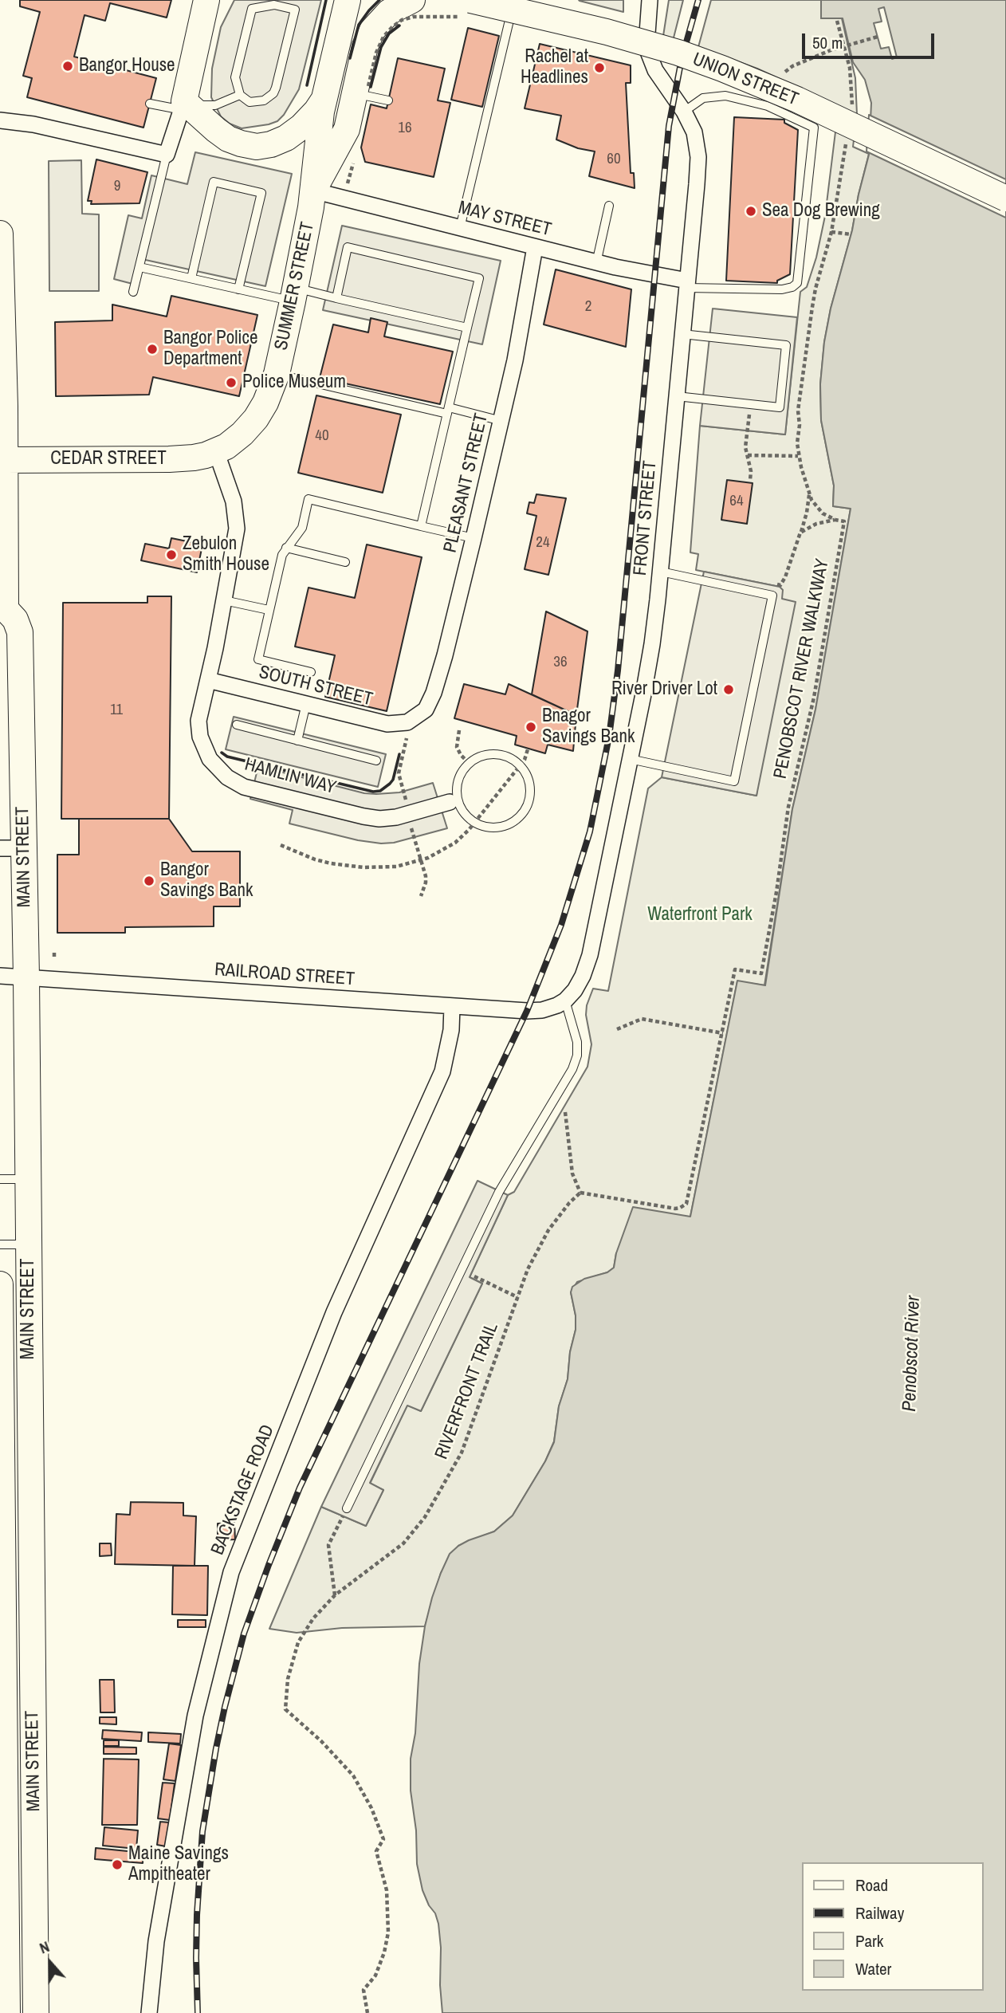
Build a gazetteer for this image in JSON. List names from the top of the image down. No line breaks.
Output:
{"streets":{"main road":["UNION STREET","SUMMER STREET","CEDAR STREET","MAIN STREET"],"street":["MAY STREET","PLEASANT STREET","FRONT STREET","SOUTH STREET","HAMLIN WAY","RAILROAD STREET","BACKSTAGE ROAD"],"path":["PENOBSCOT RIVER WALKWAY","RIVERFRONT TRAIL"]},"crossings":[["MAY STREET","SUMMER STREET"],["MAY STREET","PLEASANT STREET"],["MAY STREET","FRONT STREET"],["SUMMER STREET","CEDAR STREET"],["CEDAR STREET","MAIN STREET"],["PLEASANT STREET","SOUTH STREET"],["FRONT STREET","RAILROAD STREET"],["PENOBSCOT RIVER WALKWAY","RIVERFRONT TRAIL"],["SOUTH STREET","HAMLIN WAY"],["MAIN STREET","RAILROAD STREET"],["RAILROAD STREET","BACKSTAGE ROAD"]],"water":["Penobscot River"],"parks":["Waterfront Park"],"places":["Bangor House","Rachel at Headlines","Sea Dog Brewing","Bangor Police Department","Police Museum","Zebulon Smith House","River Driver Lot","Bnagor Savings Bank","Bangor Savings Bank","Maine Savings Ampitheater"],"house_numbers":["16","60","9","2","40","64","24","36","11"],"legend":["Road","Railway","Park","Water"],"scale_bar":"50 m","north":"top"}
